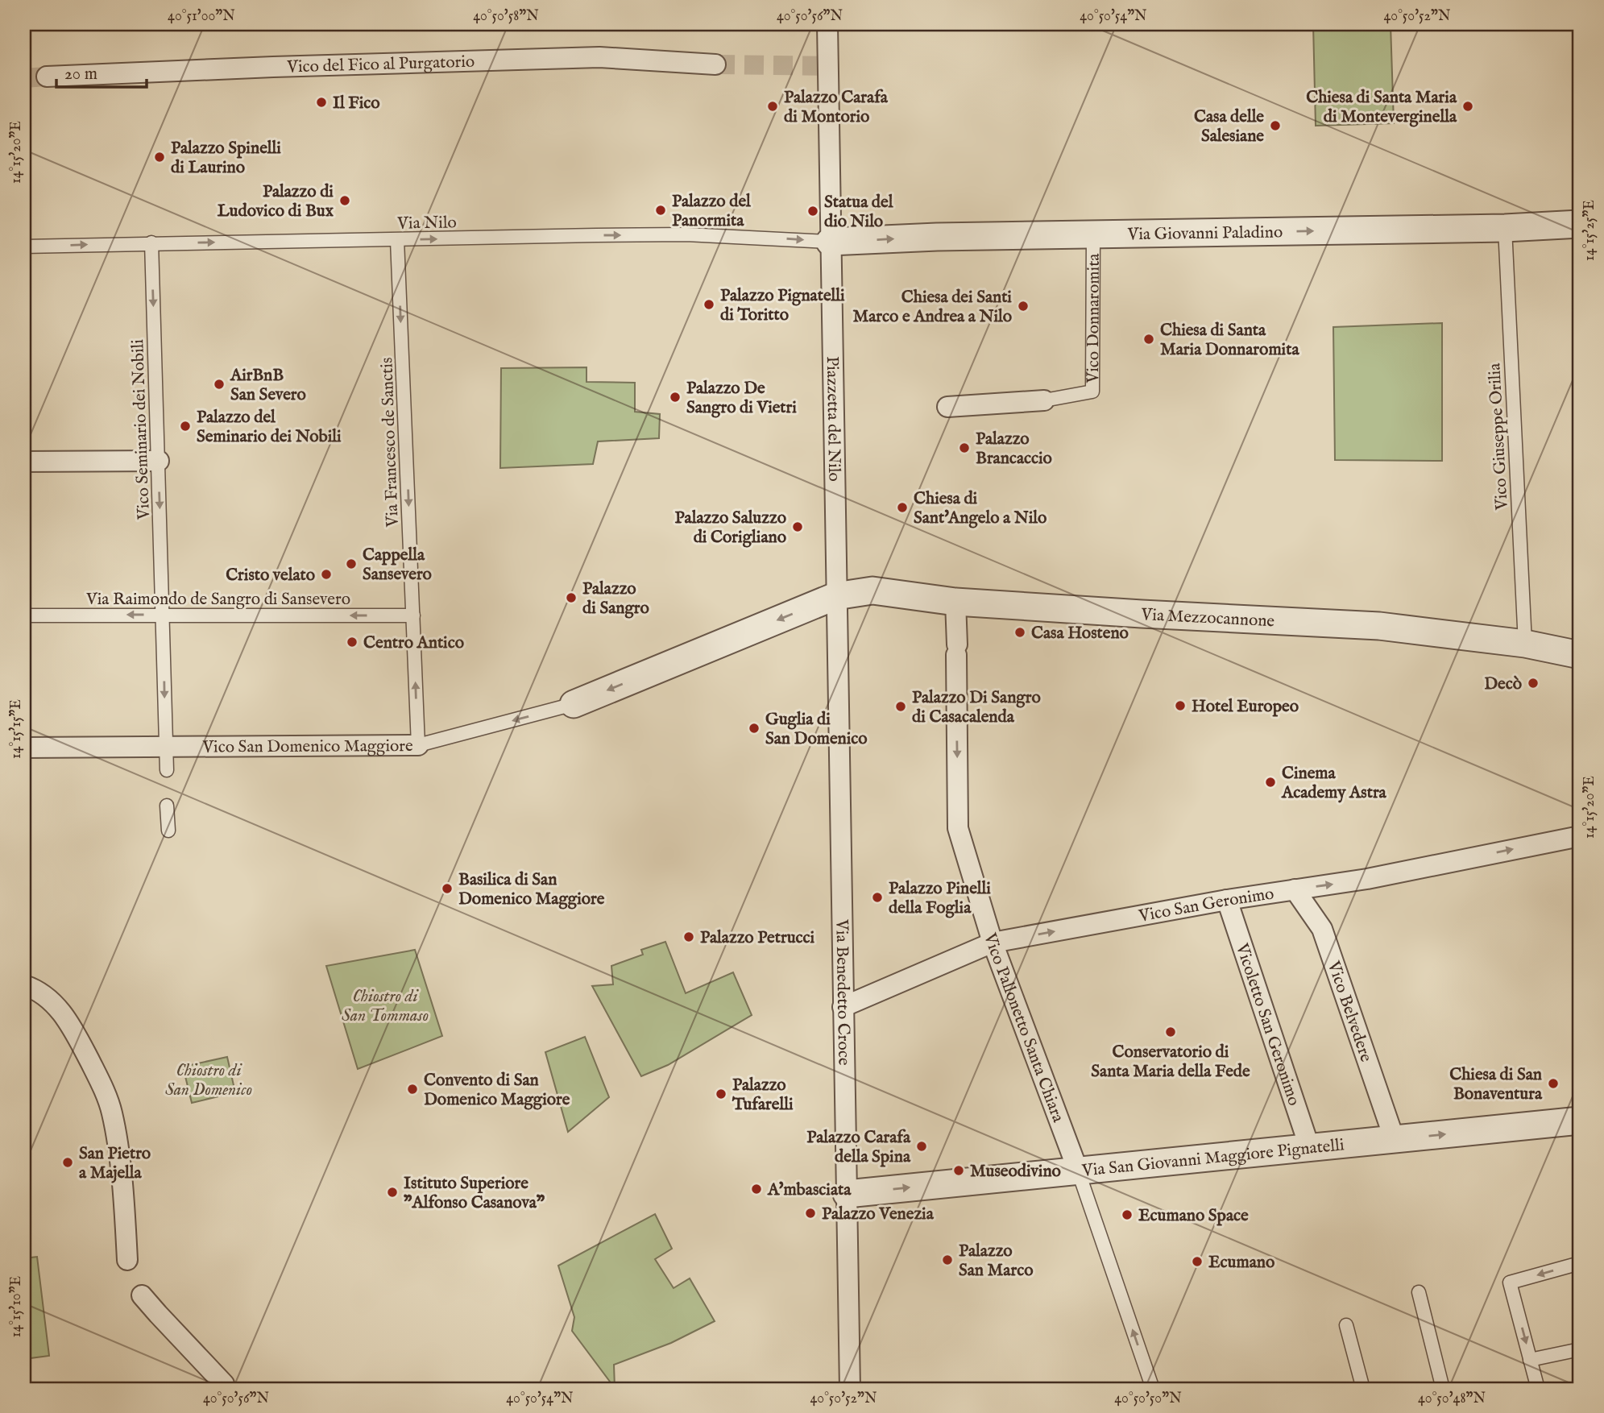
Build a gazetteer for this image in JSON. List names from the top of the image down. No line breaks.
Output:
{"streets":{"street":["Vico del Fico al Purgatorio","Via Giovanni Paladino","Vico Donnaromita","Piazzetta del Nilo","Via Mezzocannone","Vico San Domenico Maggiore","Vico San Geronimo","Via Benedetto Croce","Vico Belvedere","Vicoletto San Geronimo","Vico Pallonetto Santa Chiara","Via San Giovanni Maggiore Pignatelli"],"lane":["Via Nilo","Vico Seminario dei Nobili","Vico Giuseppe Orilia","Via Francesco de Sanctis","Via Raimondo de Sangro di Sansevero"]},"crossings":[["Via Nilo","Via Giovanni Paladino"],["Via Nilo","Piazzetta del Nilo"],["Via Nilo","Vico Seminario dei Nobili"],["Via Nilo","Via Francesco de Sanctis"],["Via Giovanni Paladino","Vico Donnaromita"],["Via Giovanni Paladino","Piazzetta del Nilo"],["Via Giovanni Paladino","Vico Giuseppe Orilia"],["Piazzetta del Nilo","Via Mezzocannone"],["Piazzetta del Nilo","Vico San Domenico Maggiore"],["Piazzetta del Nilo","Via Benedetto Croce"],["Vico Seminario dei Nobili","Via Raimondo de Sangro di Sansevero"],["Vico Seminario dei Nobili","Vico San Domenico Maggiore"],["Vico Giuseppe Orilia","Via Mezzocannone"],["Via Francesco de Sanctis","Via Raimondo de Sangro di Sansevero"],["Via Francesco de Sanctis","Vico San Domenico Maggiore"],["Via Mezzocannone","Vico San Domenico Maggiore"],["Via Mezzocannone","Via Benedetto Croce"],["Via Mezzocannone","Vico Pallonetto Santa Chiara"],["Vico San Domenico Maggiore","Via Benedetto Croce"],["Vico San Geronimo","Via Benedetto Croce"],["Vico San Geronimo","Vico Belvedere"],["Vico San Geronimo","Vicoletto San Geronimo"],["Vico San Geronimo","Vico Pallonetto Santa Chiara"],["Via Benedetto Croce","Via San Giovanni Maggiore Pignatelli"],["Vico Belvedere","Via San Giovanni Maggiore Pignatelli"],["Vicoletto San Geronimo","Via San Giovanni Maggiore Pignatelli"],["Vico Pallonetto Santa Chiara","Via San Giovanni Maggiore Pignatelli"]],"one_way":["Via Nilo","Via Giovanni Paladino","Vico Seminario dei Nobili","Via Raimondo de Sangro di Sansevero","Vico San Domenico Maggiore","Vico San Geronimo","Via San Giovanni Maggiore Pignatelli"],"parks":["Chiostro di San Tommaso","Chiostro di San Domenico"],"places":["Il Fico","Palazzo Carafa di Montorio","Chiesa di Santa Maria di Monteverginella","Casa delle Salesiane","Palazzo Spinelli di Laurino","Palazzo di Ludovico di Bux","Palazzo del Panormita","Statua del dio Nilo","Palazzo Pignatelli di Toritto","Chiesa dei Santi Marco e Andrea a Nilo","Chiesa di Santa Maria Donnaromita","AirBnB San Severo","Palazzo De Sangro di Vietri","Palazzo del Seminario dei Nobili","Palazzo Brancaccio","Chiesa di Sant'Angelo a Nilo","Palazzo Saluzzo di Corigliano","Cappella Sansevero","Cristo velato","Palazzo di Sangro","Casa Hosteno","Centro Antico","Decò","Hotel Europeo","Palazzo Di Sangro di Casacalenda","Guglia di San Domenico","Cinema Academy Astra","Basilica di San Domenico Maggiore","Palazzo Pinelli della Foglia","Palazzo Petrucci","Conservatorio di Santa Maria della Fede","Chiesa di San Bonaventura","Convento di San Domenico Maggiore","Palazzo Tufarelli","Palazzo Carafa della Spina","San Pietro a Majella","Museodivino","A'mbasciata","Istituto Superiore \"Alfonso Casanova\"","Palazzo Venezia","Ecumano Space","Palazzo San Marco","Ecumano"],"scale_bar":"20 m","coordinates":["40°51'00\"N","40°50'58\"N","40°50'56\"N","40°50'54\"N","40°50'52\"N","14°15'20\"E","14°15'25\"E","14°15'15\"E","14°15'10\"E","40°50'50\"N","40°50'48\"N"]}
